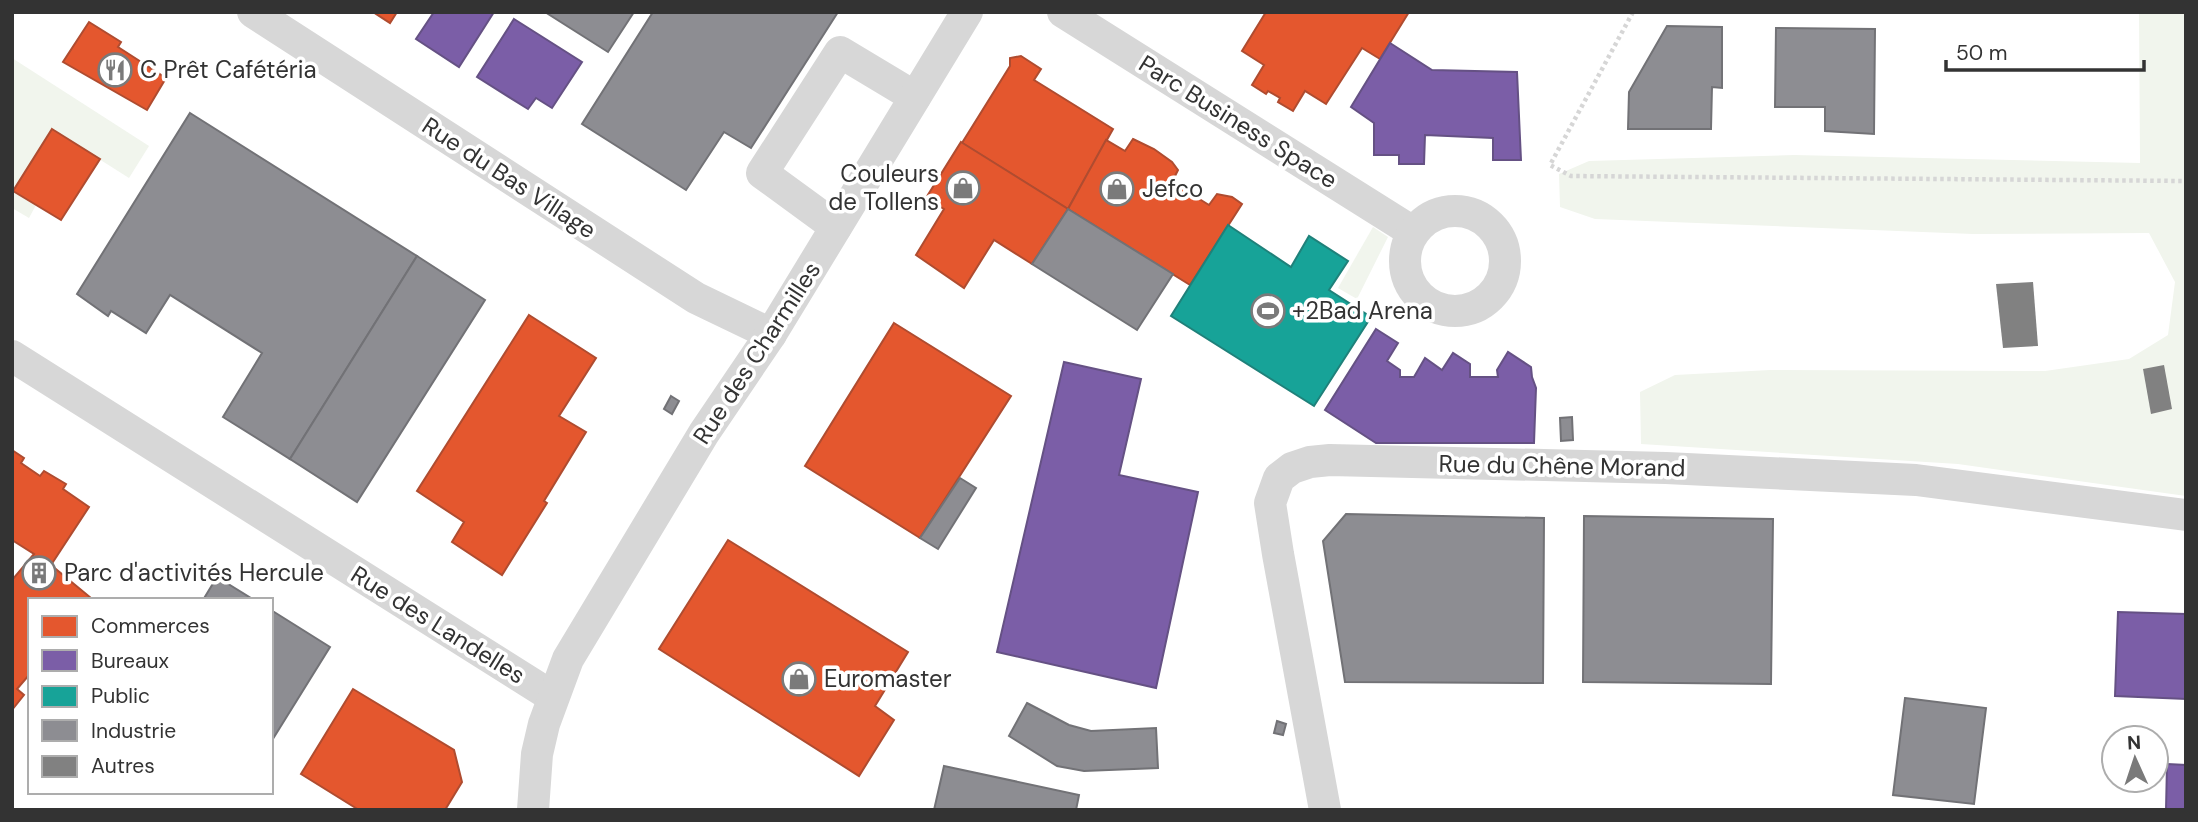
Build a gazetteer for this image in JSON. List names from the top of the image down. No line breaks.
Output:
{"streets":{"street":["Parc Business Space","Rue du Bas Village","Rue des Charmilles","Rue du Chêne Morand","Rue des Landelles"]},"crossings":[["Rue du Bas Village","Rue des Charmilles"],["Rue des Charmilles","Rue des Landelles"]],"places":{"restaurant":["C Prêt Cafétéria"],"shop":["Couleurs de Tollens","Jefco","Euromaster"],"sports":["+2Bad Arena"],"building":["Parc d'activités Hercule"]},"legend":["Commerces","Bureaux","Public","Industrie","Autres"],"scale_bar":"50 m","north":"top"}
